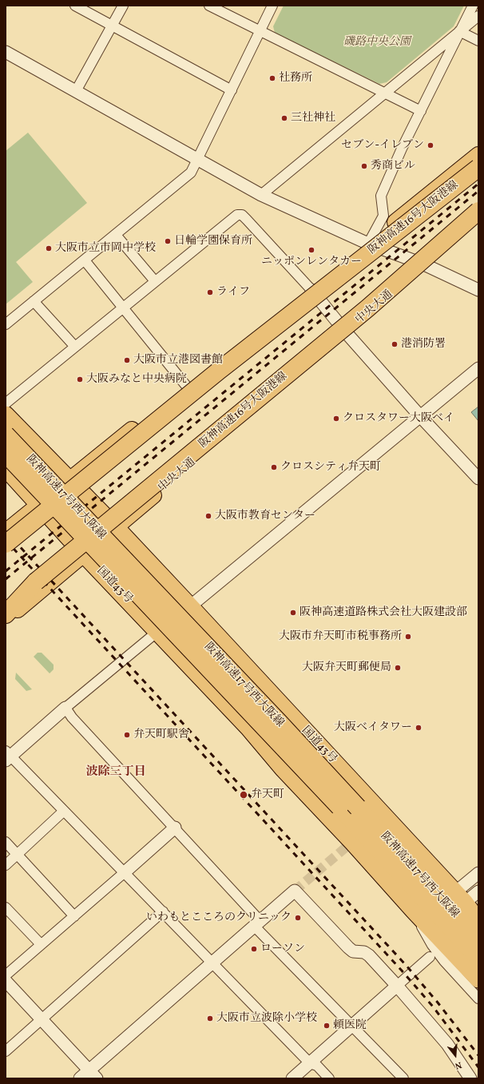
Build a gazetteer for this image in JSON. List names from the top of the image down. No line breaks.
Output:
{"streets":{"highway":["阪神高速16号大阪港線","阪神高速17号西大阪線","国道43号"],"main road":["中央大通"]},"crossings":[["中央大通","国道43号"],["阪神高速17号西大阪線","国道43号"]],"districts":["波除三丁目"],"parks":["磯路中央公園"],"places":["社務所","三社神社","セブン-イレブン","秀商ビル","日輪学園保育所","大阪市立市岡中学校","ニッポンレンタカー","ライフ","港消防署","大阪市立港図書館","大阪みなと中央病院","クロスタワー大阪ベイ","クロスシティ弁天町","大阪市教育センター","阪神高速道路株式会社大阪建設部","大阪市弁天町市税事務所","大阪弁天町郵便局","大阪ベイタワー","弁天町駅舎","弁天町","いわもとこころのクリニック","ローソン","大阪市立波除小学校","頼医院"],"north":"bottom"}
